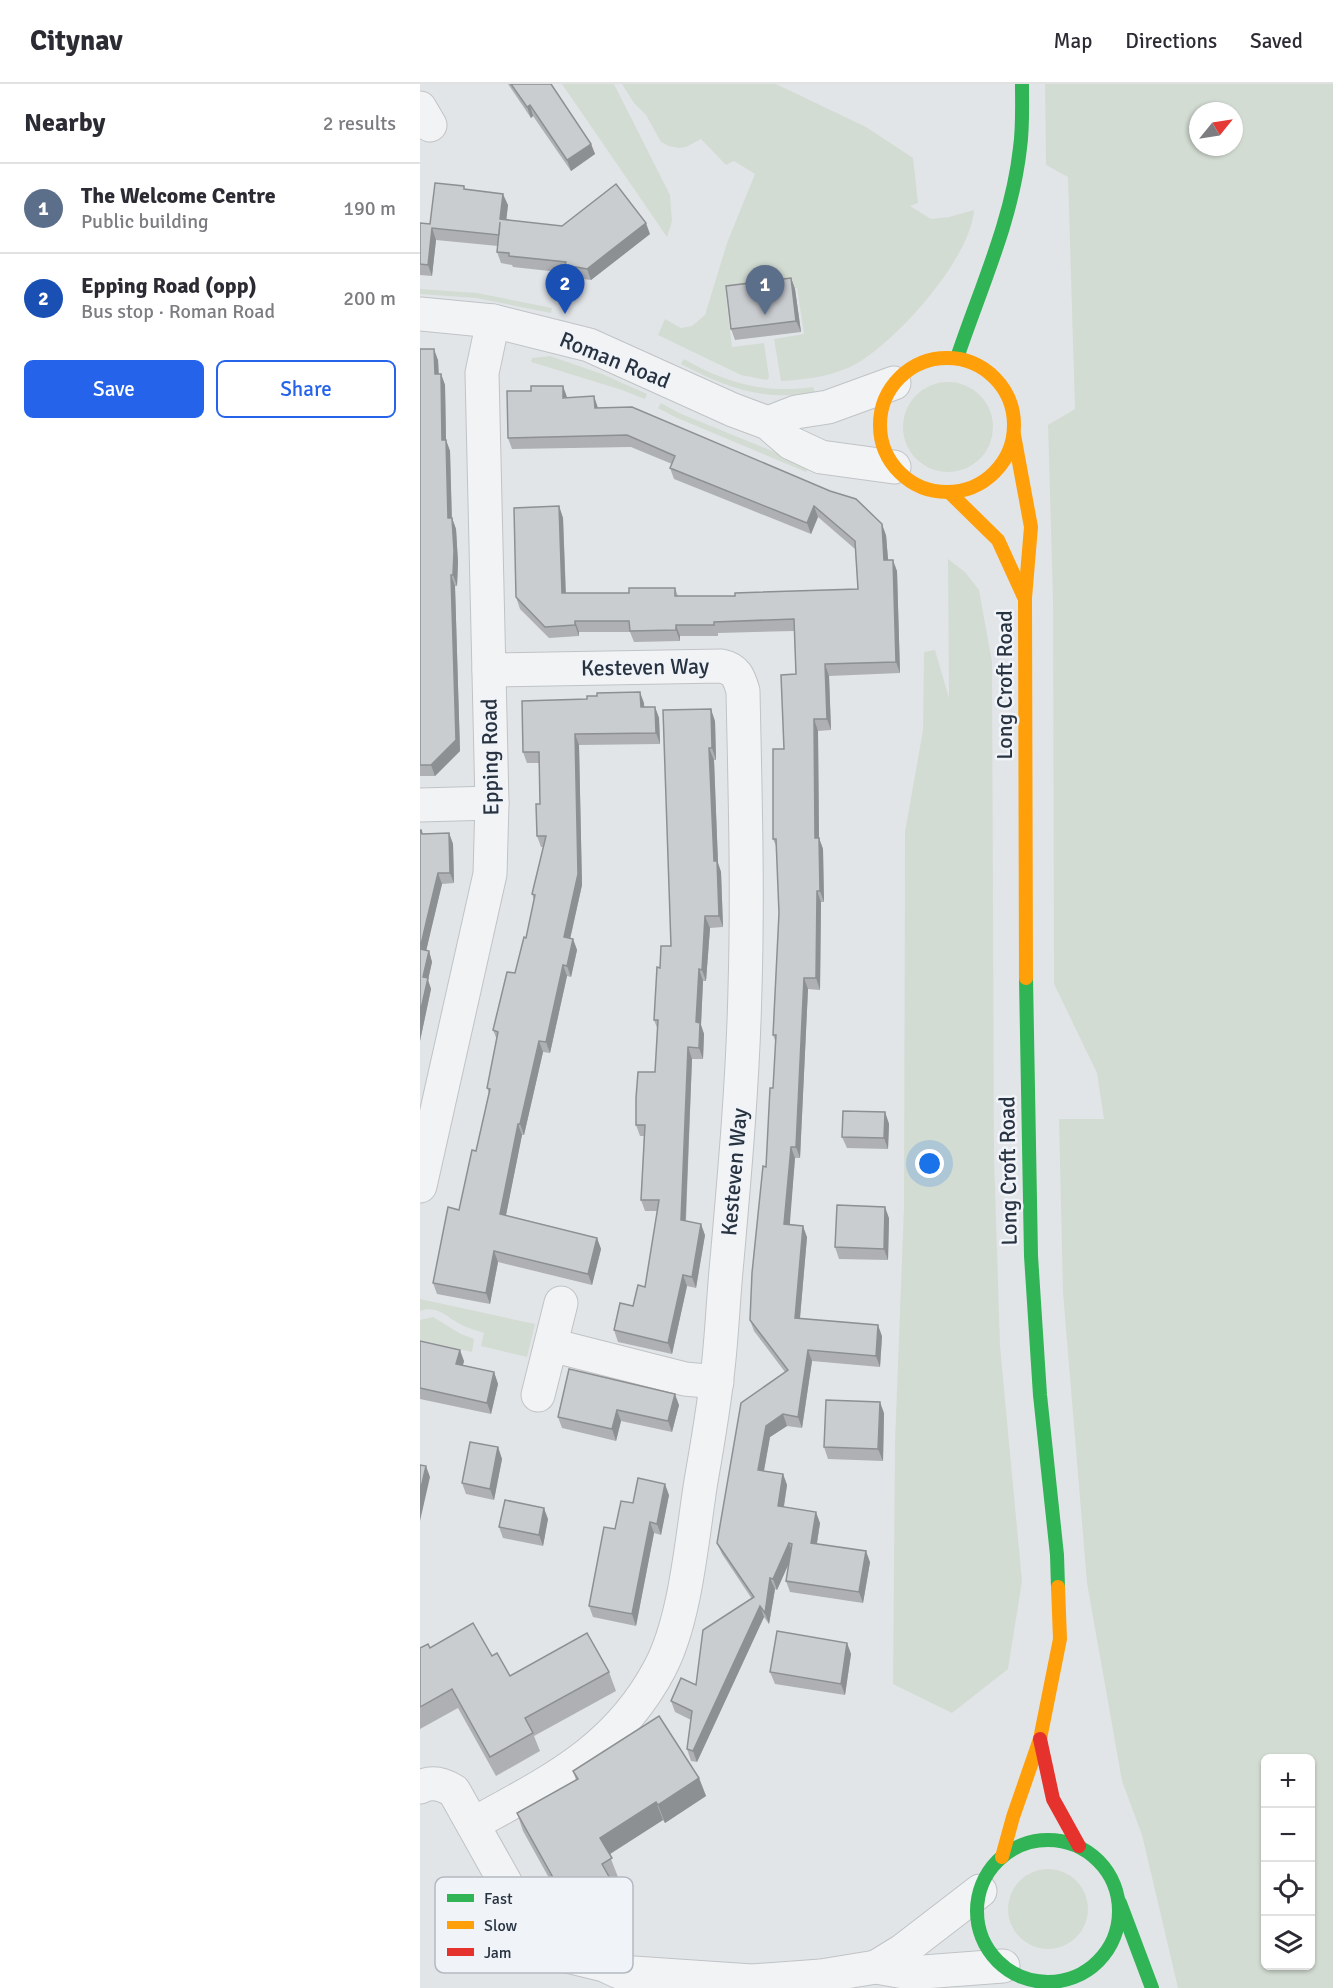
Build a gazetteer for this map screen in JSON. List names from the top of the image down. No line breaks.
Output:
{"streets":{"street":["Roman Road","Kesteven Way","Long Croft Road","Epping Road"]},"crossings":[["Roman Road","Long Croft Road"],["Roman Road","Epping Road"],["Kesteven Way","Epping Road"]],"legend":["Fast","Slow","Jam"],"north":"top right","page":{"header":"Citynav","nav":["Map","Directions","Saved"],"heading":["Nearby","2 results"],"list":[{"mark":"1","name":"The Welcome Centre","note":"Public building","value":"190 m"},{"mark":"2","name":"Epping Road (opp)","note":"Bus stop · Roman Road","value":"200 m"}],"pins":["2","1"],"buttons":["Save","Share"],"map_buttons":["+","−"]}}
